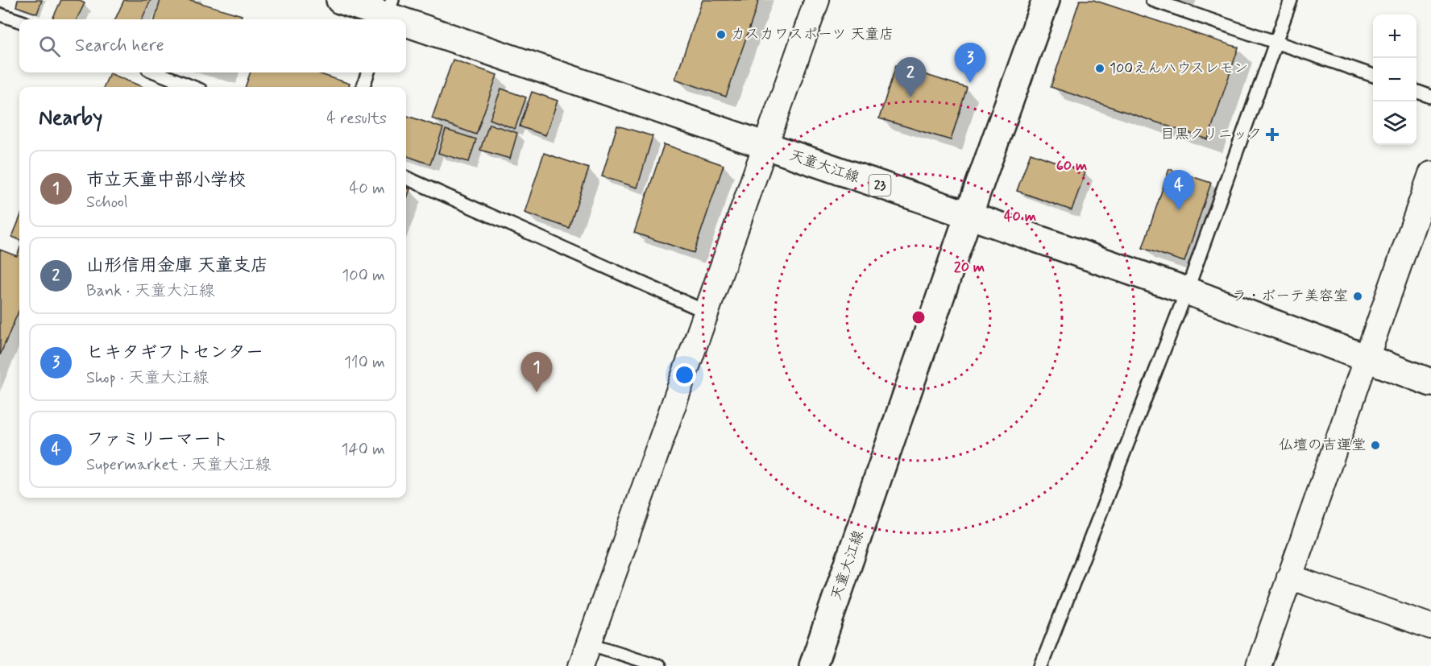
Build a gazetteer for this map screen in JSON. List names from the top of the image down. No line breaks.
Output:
{"streets":{"main road":["天童大江線","23"]},"places":{"other":["カスカワスポーツ 天童店","100えんハウスレモン","ラ・ボーテ美容室","仏壇の吉運堂"],"health":["目黒クリニック"]},"page":{"map_buttons":["+","−"],"search":"Search here","pins":["3","2","4","1"],"heading":["Nearby","4 results"],"list":[{"mark":"1","name":"市立天童中部小学校","note":"School","value":"40 m"},{"mark":"2","name":"山形信用金庫 天童支店","note":"Bank · 天童大江線","value":"100 m"},{"mark":"3","name":"ヒキタギフトセンター","note":"Shop · 天童大江線","value":"110 m"},{"mark":"4","name":"ファミリーマート","note":"Supermarket · 天童大江線","value":"140 m"}]},"rings":["60 m","40 m","20 m"]}
